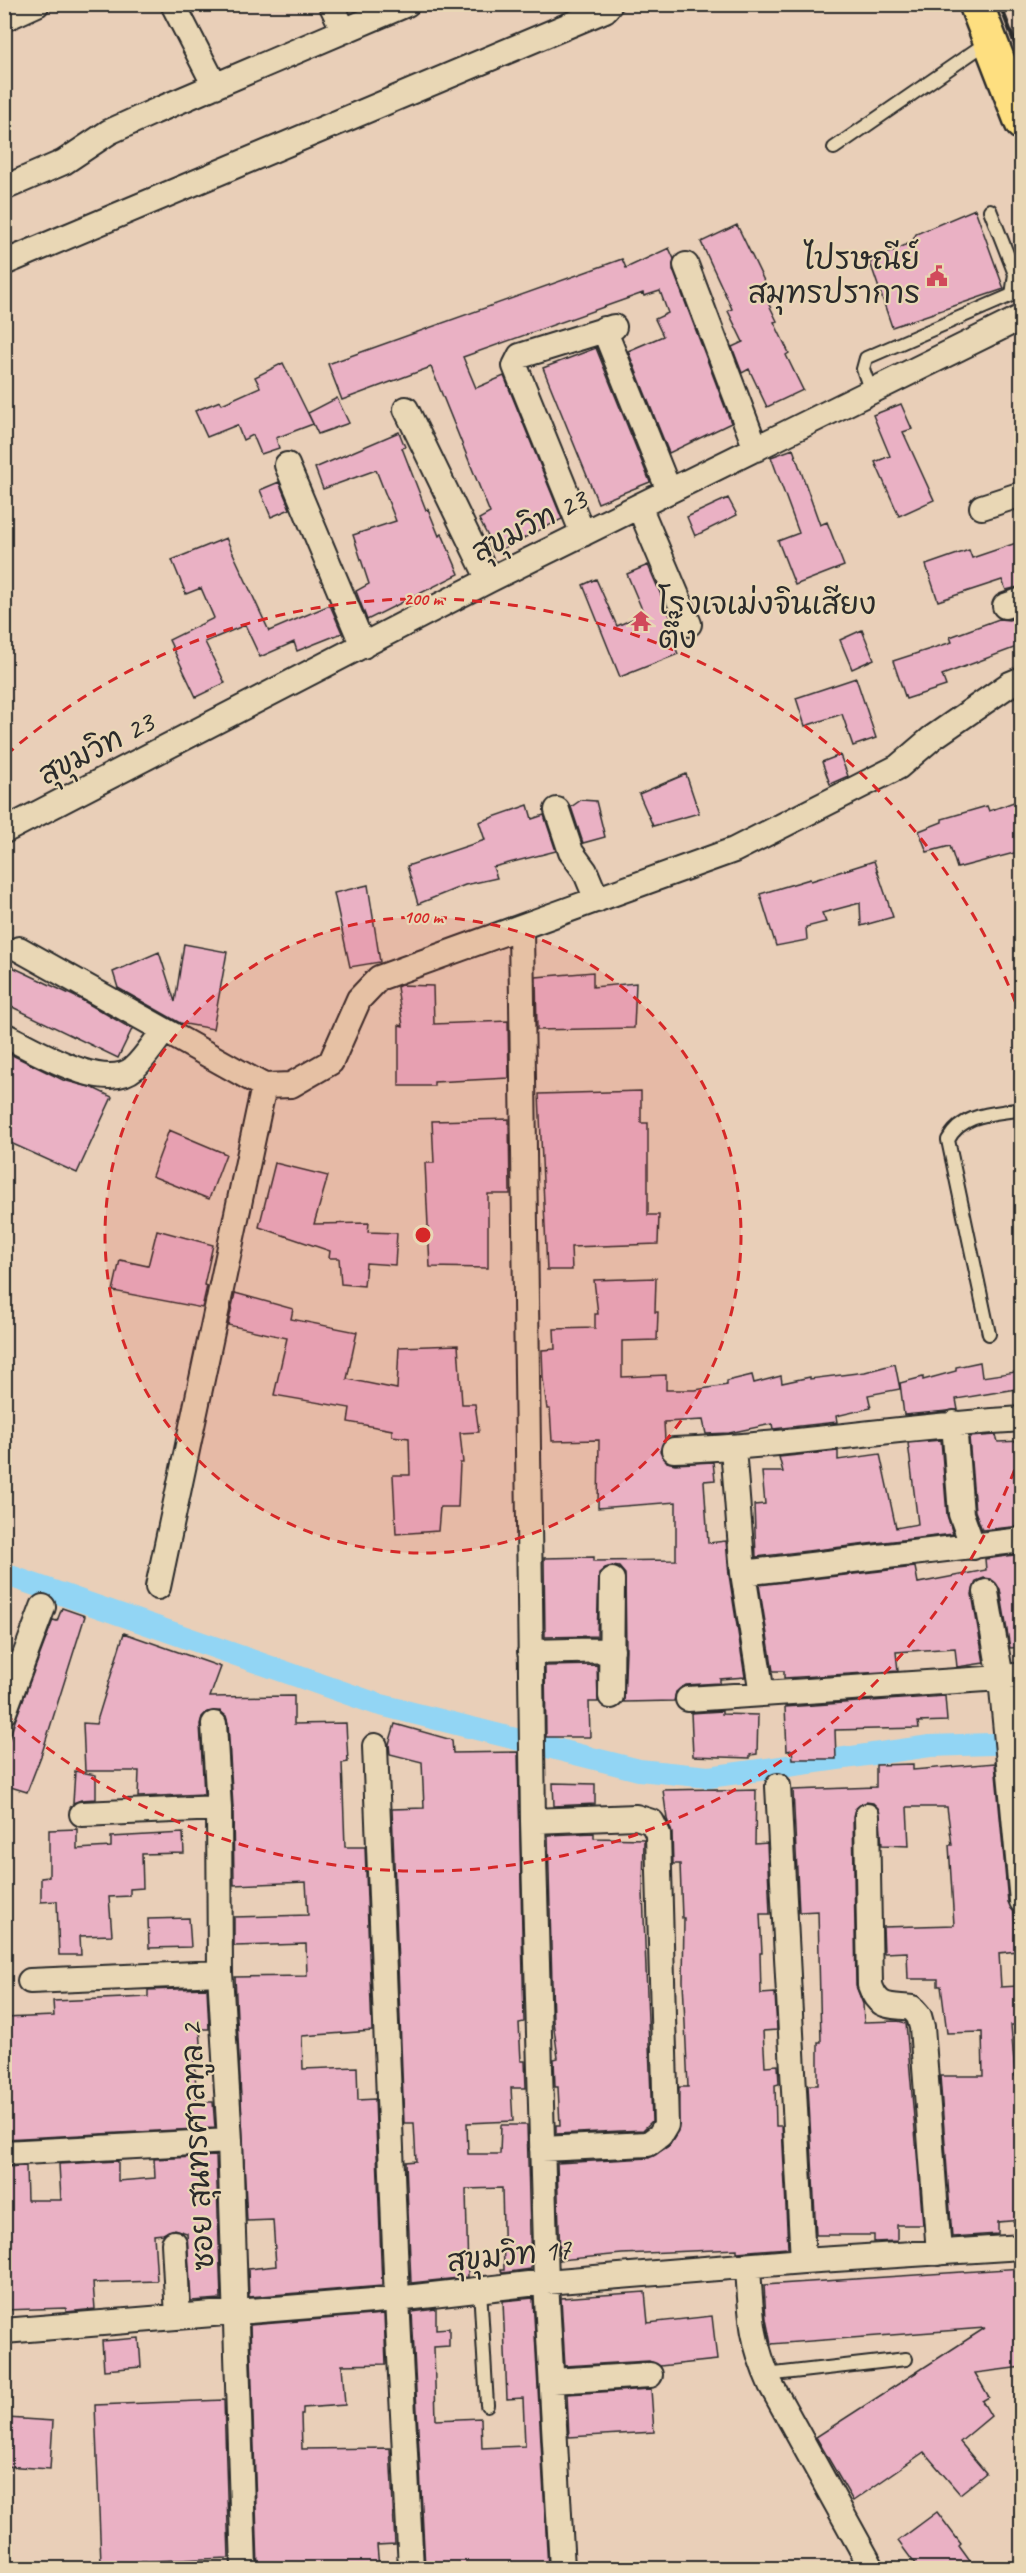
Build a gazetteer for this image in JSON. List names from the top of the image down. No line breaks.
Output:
{"streets":{"street":["สุขุมวิท 23","ซอย สุนทรศาลทูล 2","สุขุมวิท 17"]},"crossings":[["ซอย สุนทรศาลทูล 2","สุขุมวิท 17"]],"places":{"public building":["ไปรษณีย์ สมุทรปราการ"],"temple":["โรงเจเม่งจินเสียง ตึ๊ง"]},"rings":["200 m","100 m"]}
